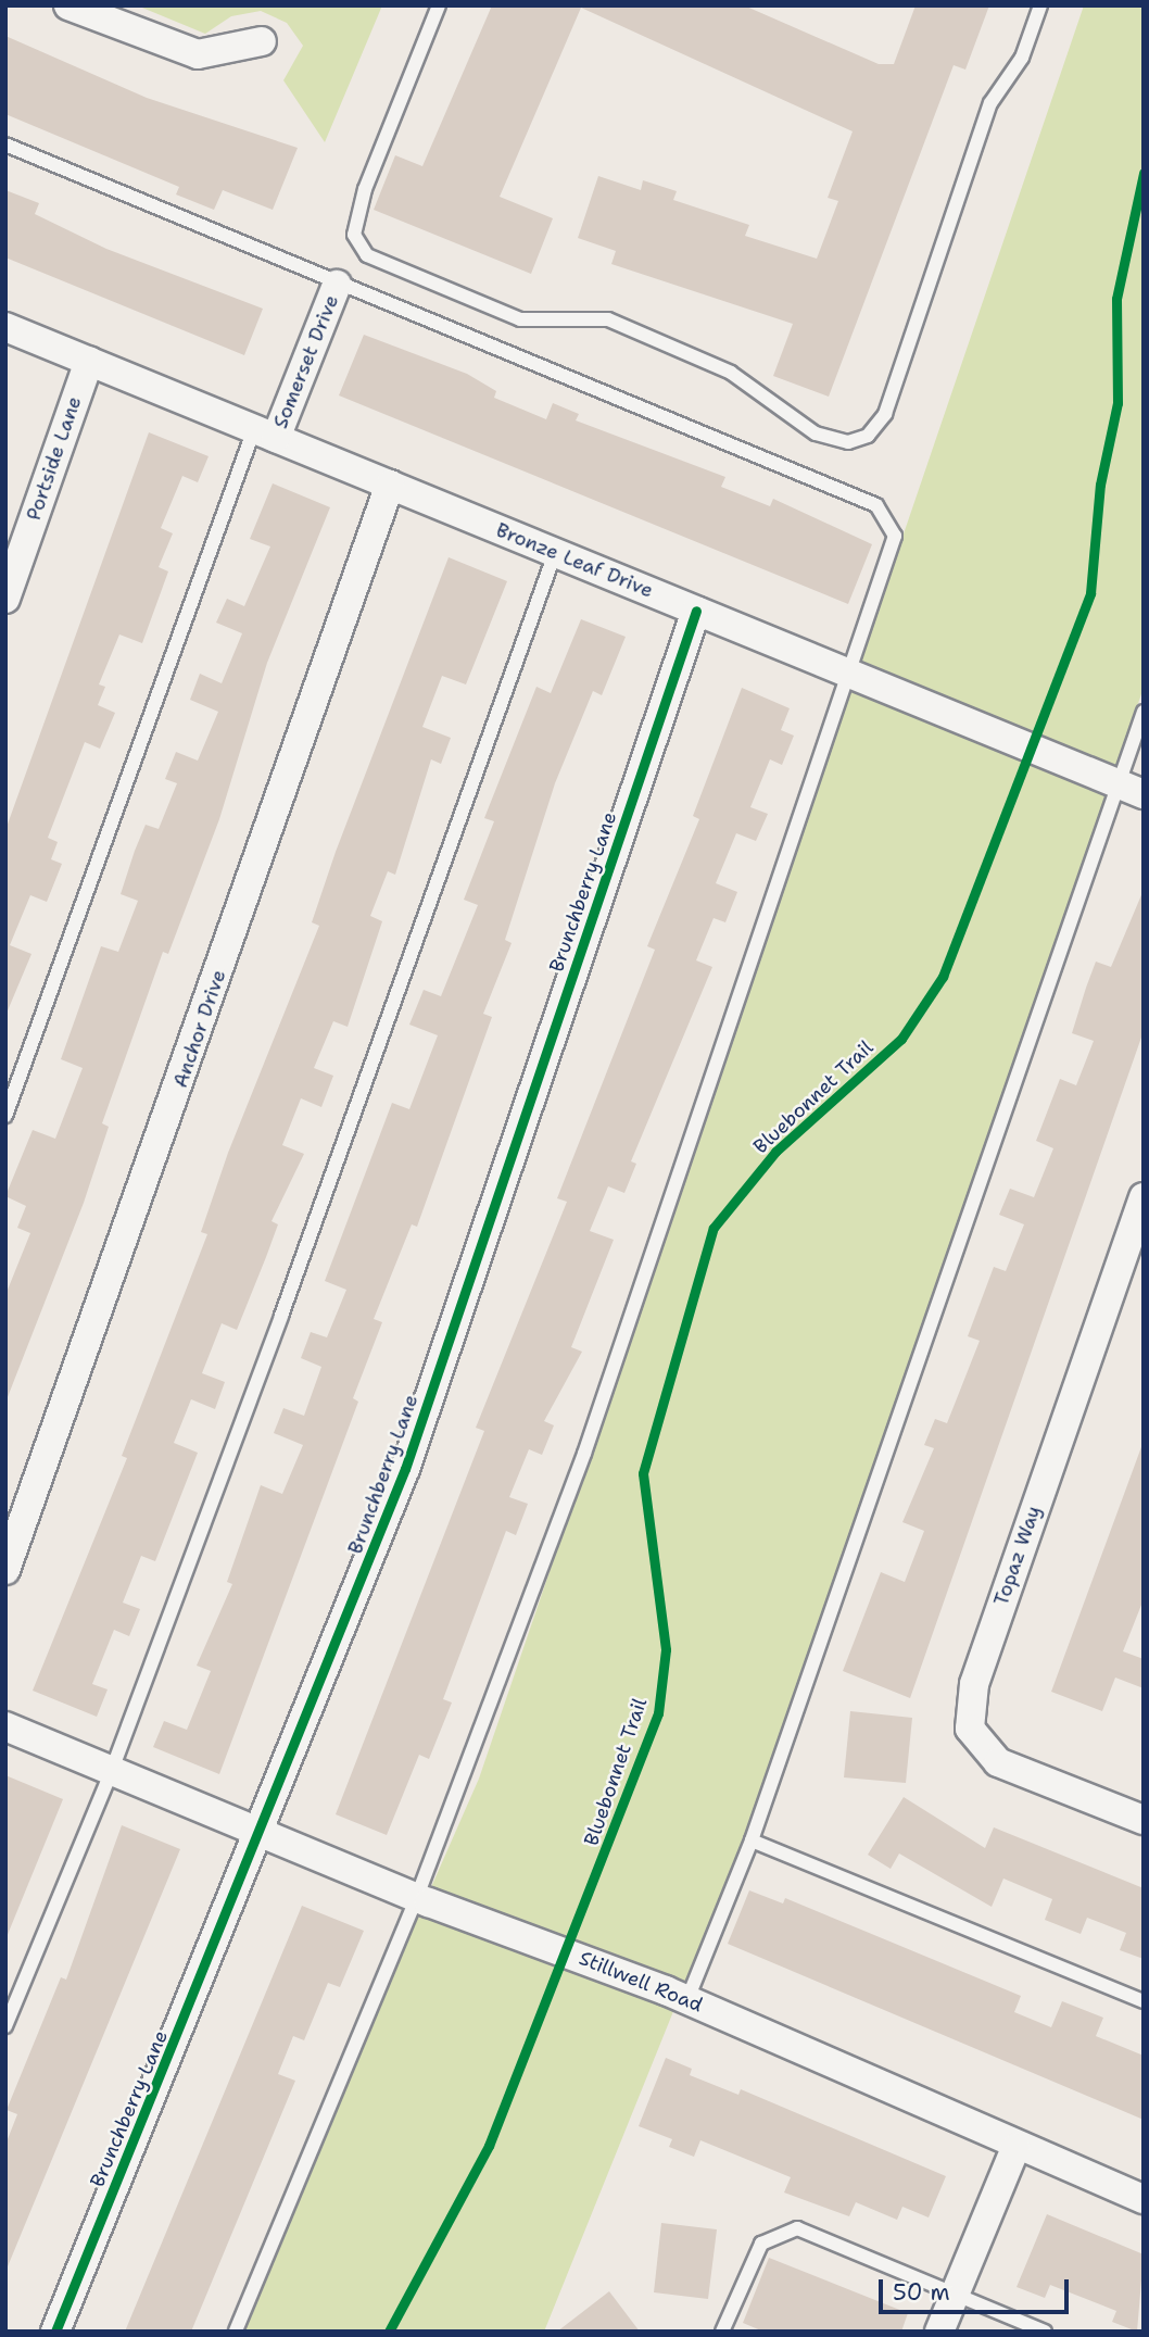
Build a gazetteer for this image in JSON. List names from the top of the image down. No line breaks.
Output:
{"streets":{"street":["Somerset Drive","Portside Lane","Bronze Leaf Drive","Brunchberry Lane","Anchor Drive","Topaz Way","Stillwell Road"],"cycle path":["Bluebonnet Trail"]},"crossings":[["Somerset Drive","Bronze Leaf Drive"],["Portside Lane","Bronze Leaf Drive"],["Bronze Leaf Drive","Brunchberry Lane"],["Bronze Leaf Drive","Anchor Drive"],["Brunchberry Lane","Stillwell Road"]],"scale_bar":"50 m"}
